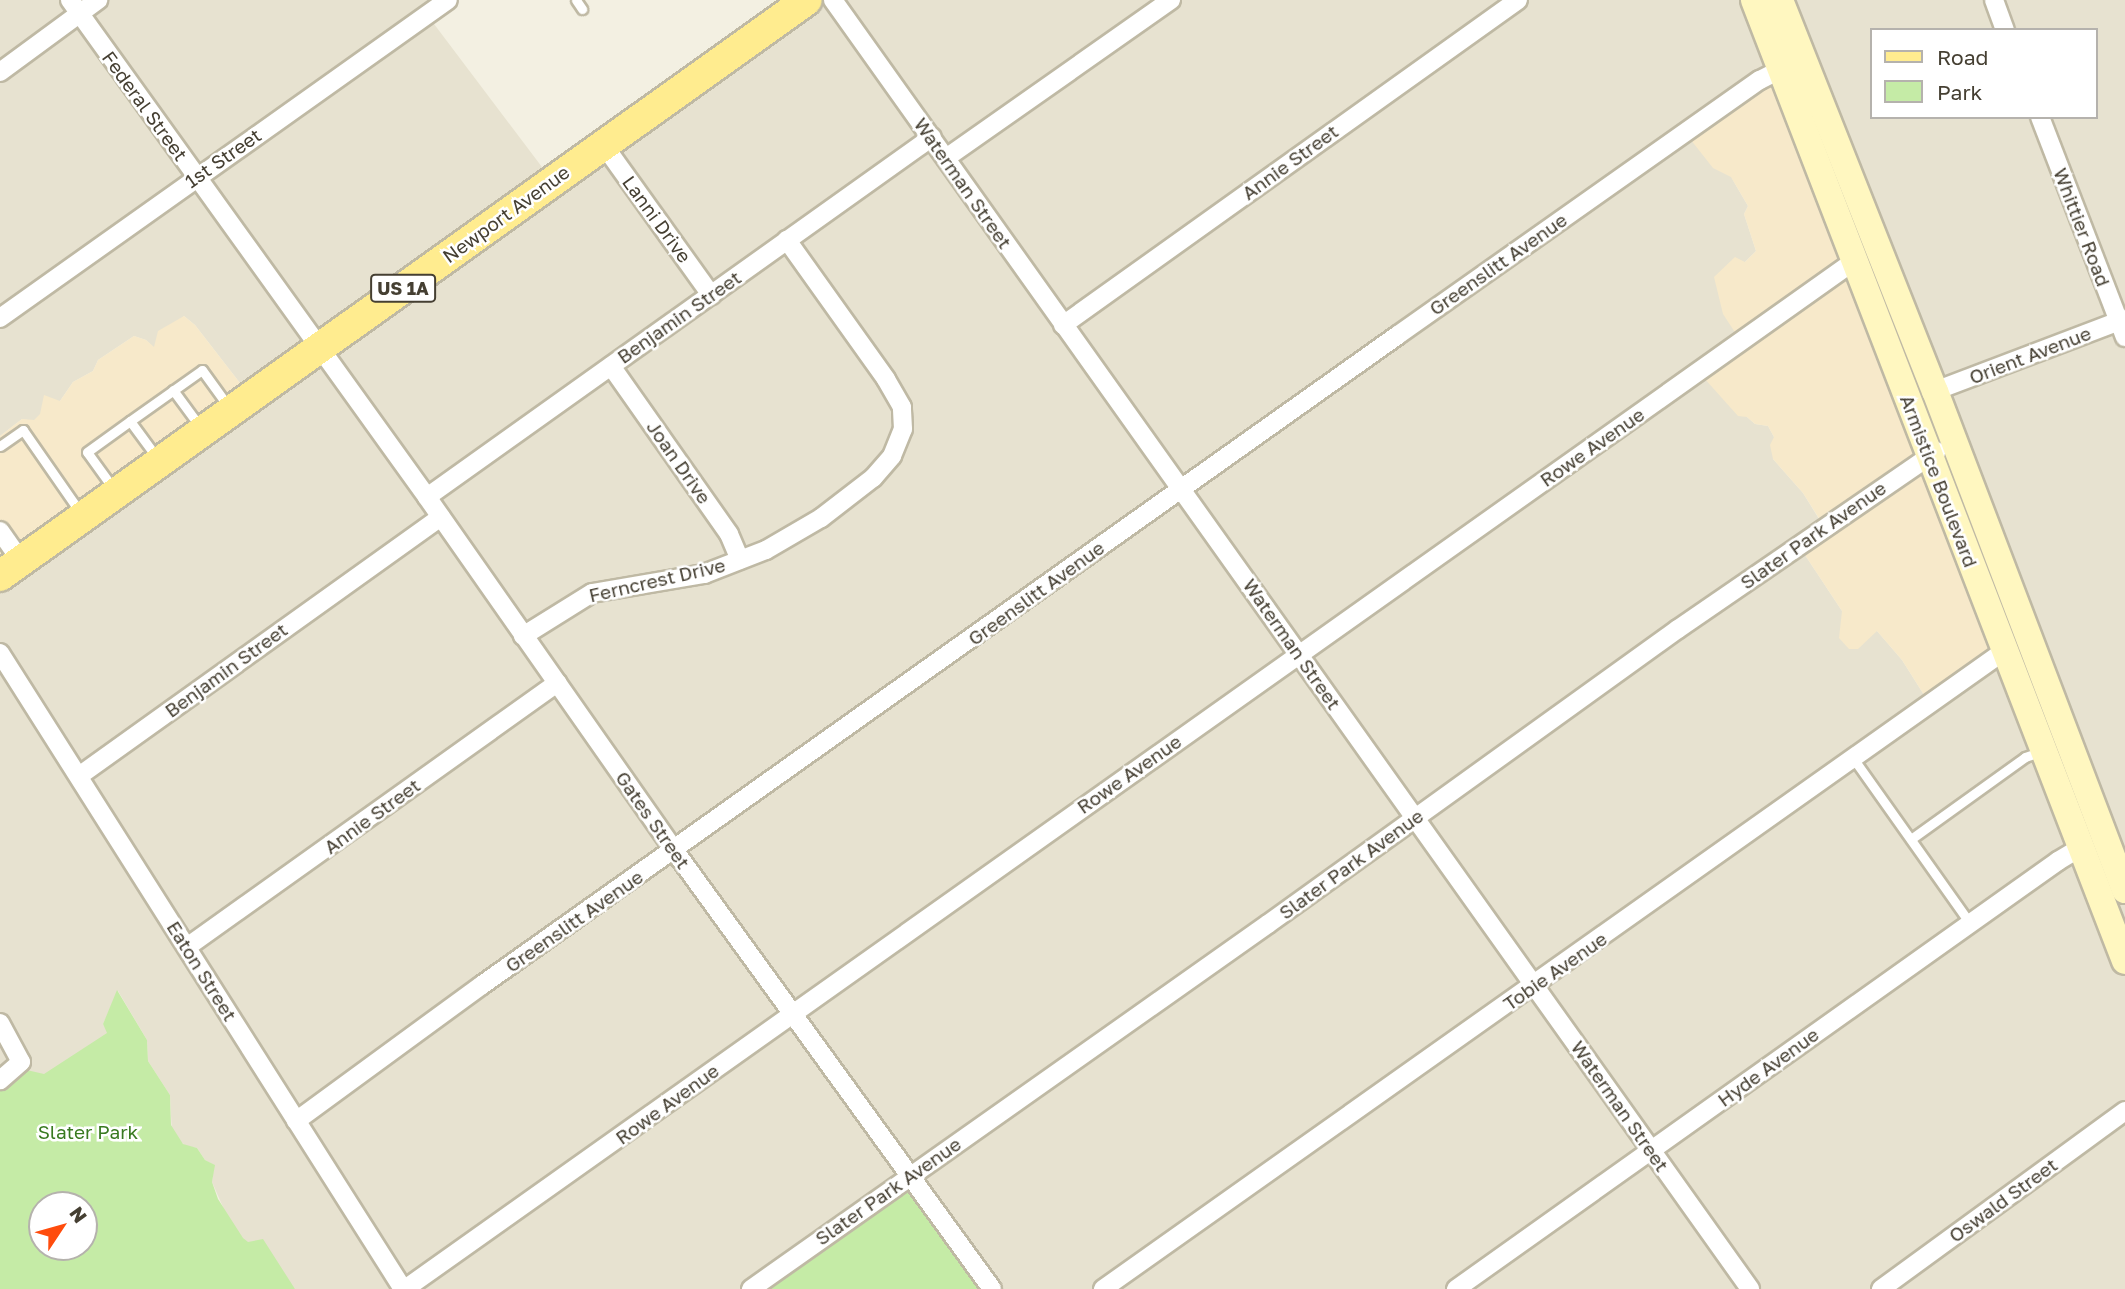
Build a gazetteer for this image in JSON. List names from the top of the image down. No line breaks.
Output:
{"streets":{"main road":["Newport Avenue","US 1A","Armistice Boulevard"],"street":["Federal Street","1st Street","Annie Street","Waterman Street","Lanni Drive","Whittier Road","Greenslitt Avenue","Benjamin Street","Orient Avenue","Rowe Avenue","Joan Drive","Slater Park Avenue","Ferncrest Drive","Gates Street","Eaton Street","Tobie Avenue","Hyde Avenue","Oswald Street"]},"crossings":[["Federal Street","1st Street"],["Federal Street","Newport Avenue"],["Federal Street","Gates Street"],["Annie Street","Waterman Street"],["Annie Street","Gates Street"],["Annie Street","Eaton Street"],["Waterman Street","Greenslitt Avenue"],["Waterman Street","Benjamin Street"],["Waterman Street","Rowe Avenue"],["Waterman Street","Slater Park Avenue"],["Waterman Street","Tobie Avenue"],["Waterman Street","Hyde Avenue"],["Newport Avenue","Lanni Drive"],["Newport Avenue","Gates Street"],["Lanni Drive","Benjamin Street"],["Whittier Road","Orient Avenue"],["Greenslitt Avenue","Armistice Boulevard"],["Greenslitt Avenue","Gates Street"],["Greenslitt Avenue","Eaton Street"],["Benjamin Street","Joan Drive"],["Benjamin Street","Ferncrest Drive"],["Benjamin Street","Gates Street"],["Benjamin Street","Eaton Street"],["Orient Avenue","Armistice Boulevard"],["Rowe Avenue","Armistice Boulevard"],["Rowe Avenue","Gates Street"],["Rowe Avenue","Eaton Street"],["Joan Drive","Ferncrest Drive"],["Armistice Boulevard","Slater Park Avenue"],["Armistice Boulevard","Tobie Avenue"],["Armistice Boulevard","Hyde Avenue"],["Slater Park Avenue","Gates Street"],["Ferncrest Drive","Gates Street"]],"parks":["Slater Park"],"legend":["Road","Park"],"north":"top right"}
